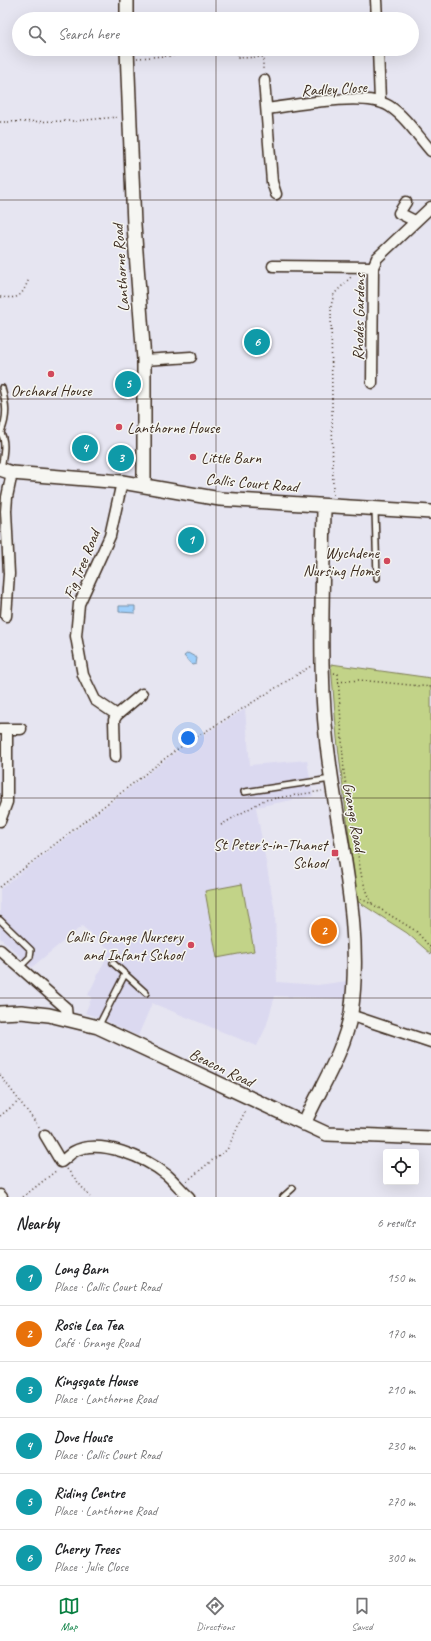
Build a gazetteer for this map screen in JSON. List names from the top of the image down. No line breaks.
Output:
{"streets":{"street":["Radley Close","Lanthorne Road","Rhodes Gardens","Callis Court Road","Fig Tree Road","Grange Road","Beacon Road"]},"crossings":[["Lanthorne Road","Callis Court Road"],["Callis Court Road","Fig Tree Road"],["Callis Court Road","Grange Road"],["Grange Road","Beacon Road"]],"places":{"other":["Orchard House","Lanthorne House","Little Barn","Wychdene Nursing Home","Callis Grange Nursery and Infant School"],"transit":["St Peter's-in-Thanet School"]},"page":{"search":"Search here","pins":["6","5","4","3","1","2"],"heading":["Nearby","6 results"],"list":[{"mark":"1","name":"Long Barn","note":"Place · Callis Court Road","value":"150 m"},{"mark":"2","name":"Rosie Lea Tea","note":"Café · Grange Road","value":"170 m"},{"mark":"3","name":"Kingsgate House","note":"Place · Lanthorne Road","value":"210 m"},{"mark":"4","name":"Dove House","note":"Place · Callis Court Road","value":"230 m"},{"mark":"5","name":"Riding Centre","note":"Place · Lanthorne Road","value":"270 m"},{"mark":"6","name":"Cherry Trees","note":"Place · Julie Close","value":"300 m"}],"nav":["Map","Directions","Saved"]}}
